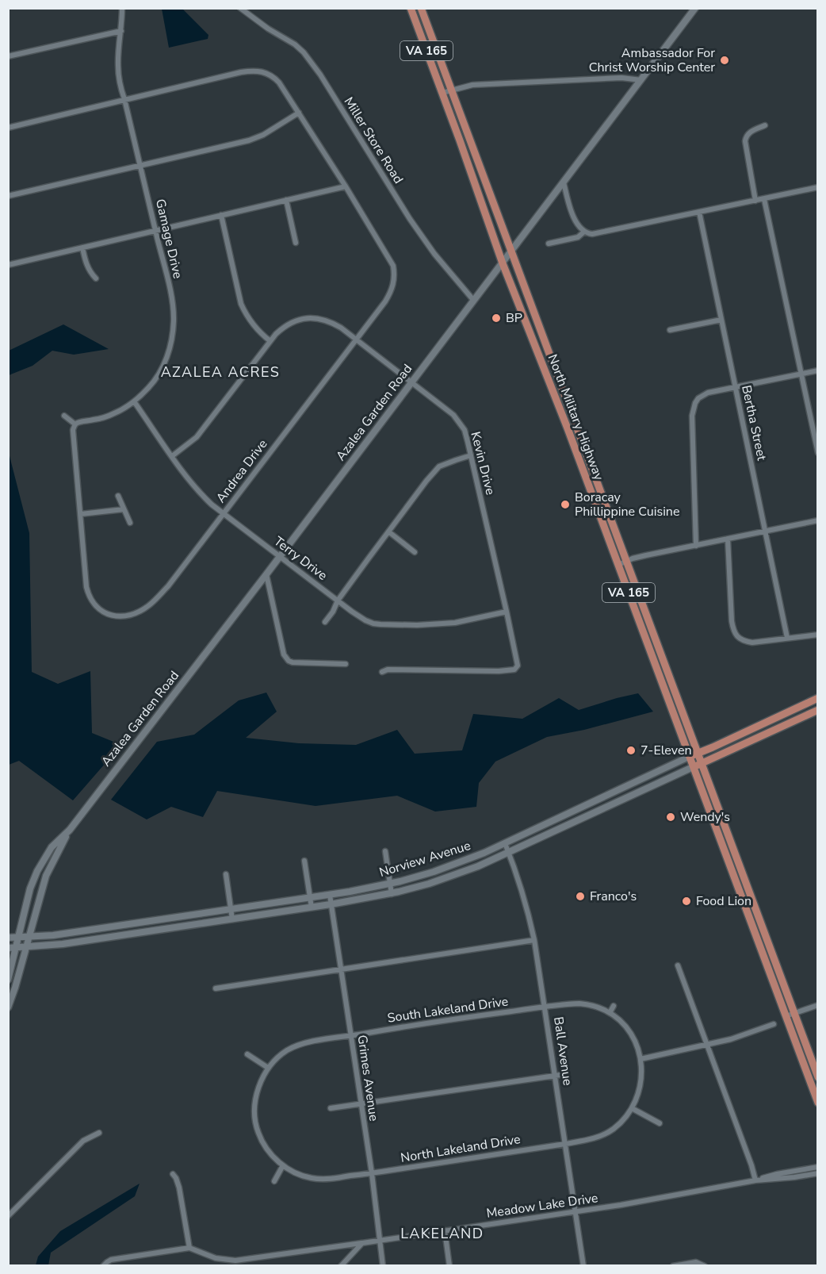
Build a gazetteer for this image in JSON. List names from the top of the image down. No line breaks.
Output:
{"streets":{"main road":["VA 165","Azalea Garden Road","North Military Highway","Norview Avenue"],"street":["Miller Store Road","Gamage Drive","Bertha Street","Kevin Drive","Andrea Drive","Terry Drive","South Lakeland Drive","Ball Avenue","Grimes Avenue","North Lakeland Drive","Meadow Lake Drive"]},"crossings":[["Miller Store Road","Azalea Garden Road"],["Gamage Drive","Andrea Drive"],["Gamage Drive","Terry Drive"],["Azalea Garden Road","North Military Highway"],["Azalea Garden Road","Kevin Drive"],["Azalea Garden Road","Terry Drive"],["Azalea Garden Road","Norview Avenue"],["North Military Highway","Norview Avenue"],["Kevin Drive","Andrea Drive"],["Kevin Drive","Terry Drive"],["Andrea Drive","Terry Drive"],["Norview Avenue","Ball Avenue"],["Norview Avenue","Grimes Avenue"],["South Lakeland Drive","Ball Avenue"],["South Lakeland Drive","Grimes Avenue"],["South Lakeland Drive","North Lakeland Drive"],["Ball Avenue","North Lakeland Drive"],["Ball Avenue","Meadow Lake Drive"],["Grimes Avenue","North Lakeland Drive"],["Grimes Avenue","Meadow Lake Drive"]],"districts":["AZALEA ACRES","LAKELAND"],"places":["Ambassador For Christ Worship Center","BP","Boracay Phillippine Cuisine","7-Eleven","Wendy's","Franco's","Food Lion"]}
